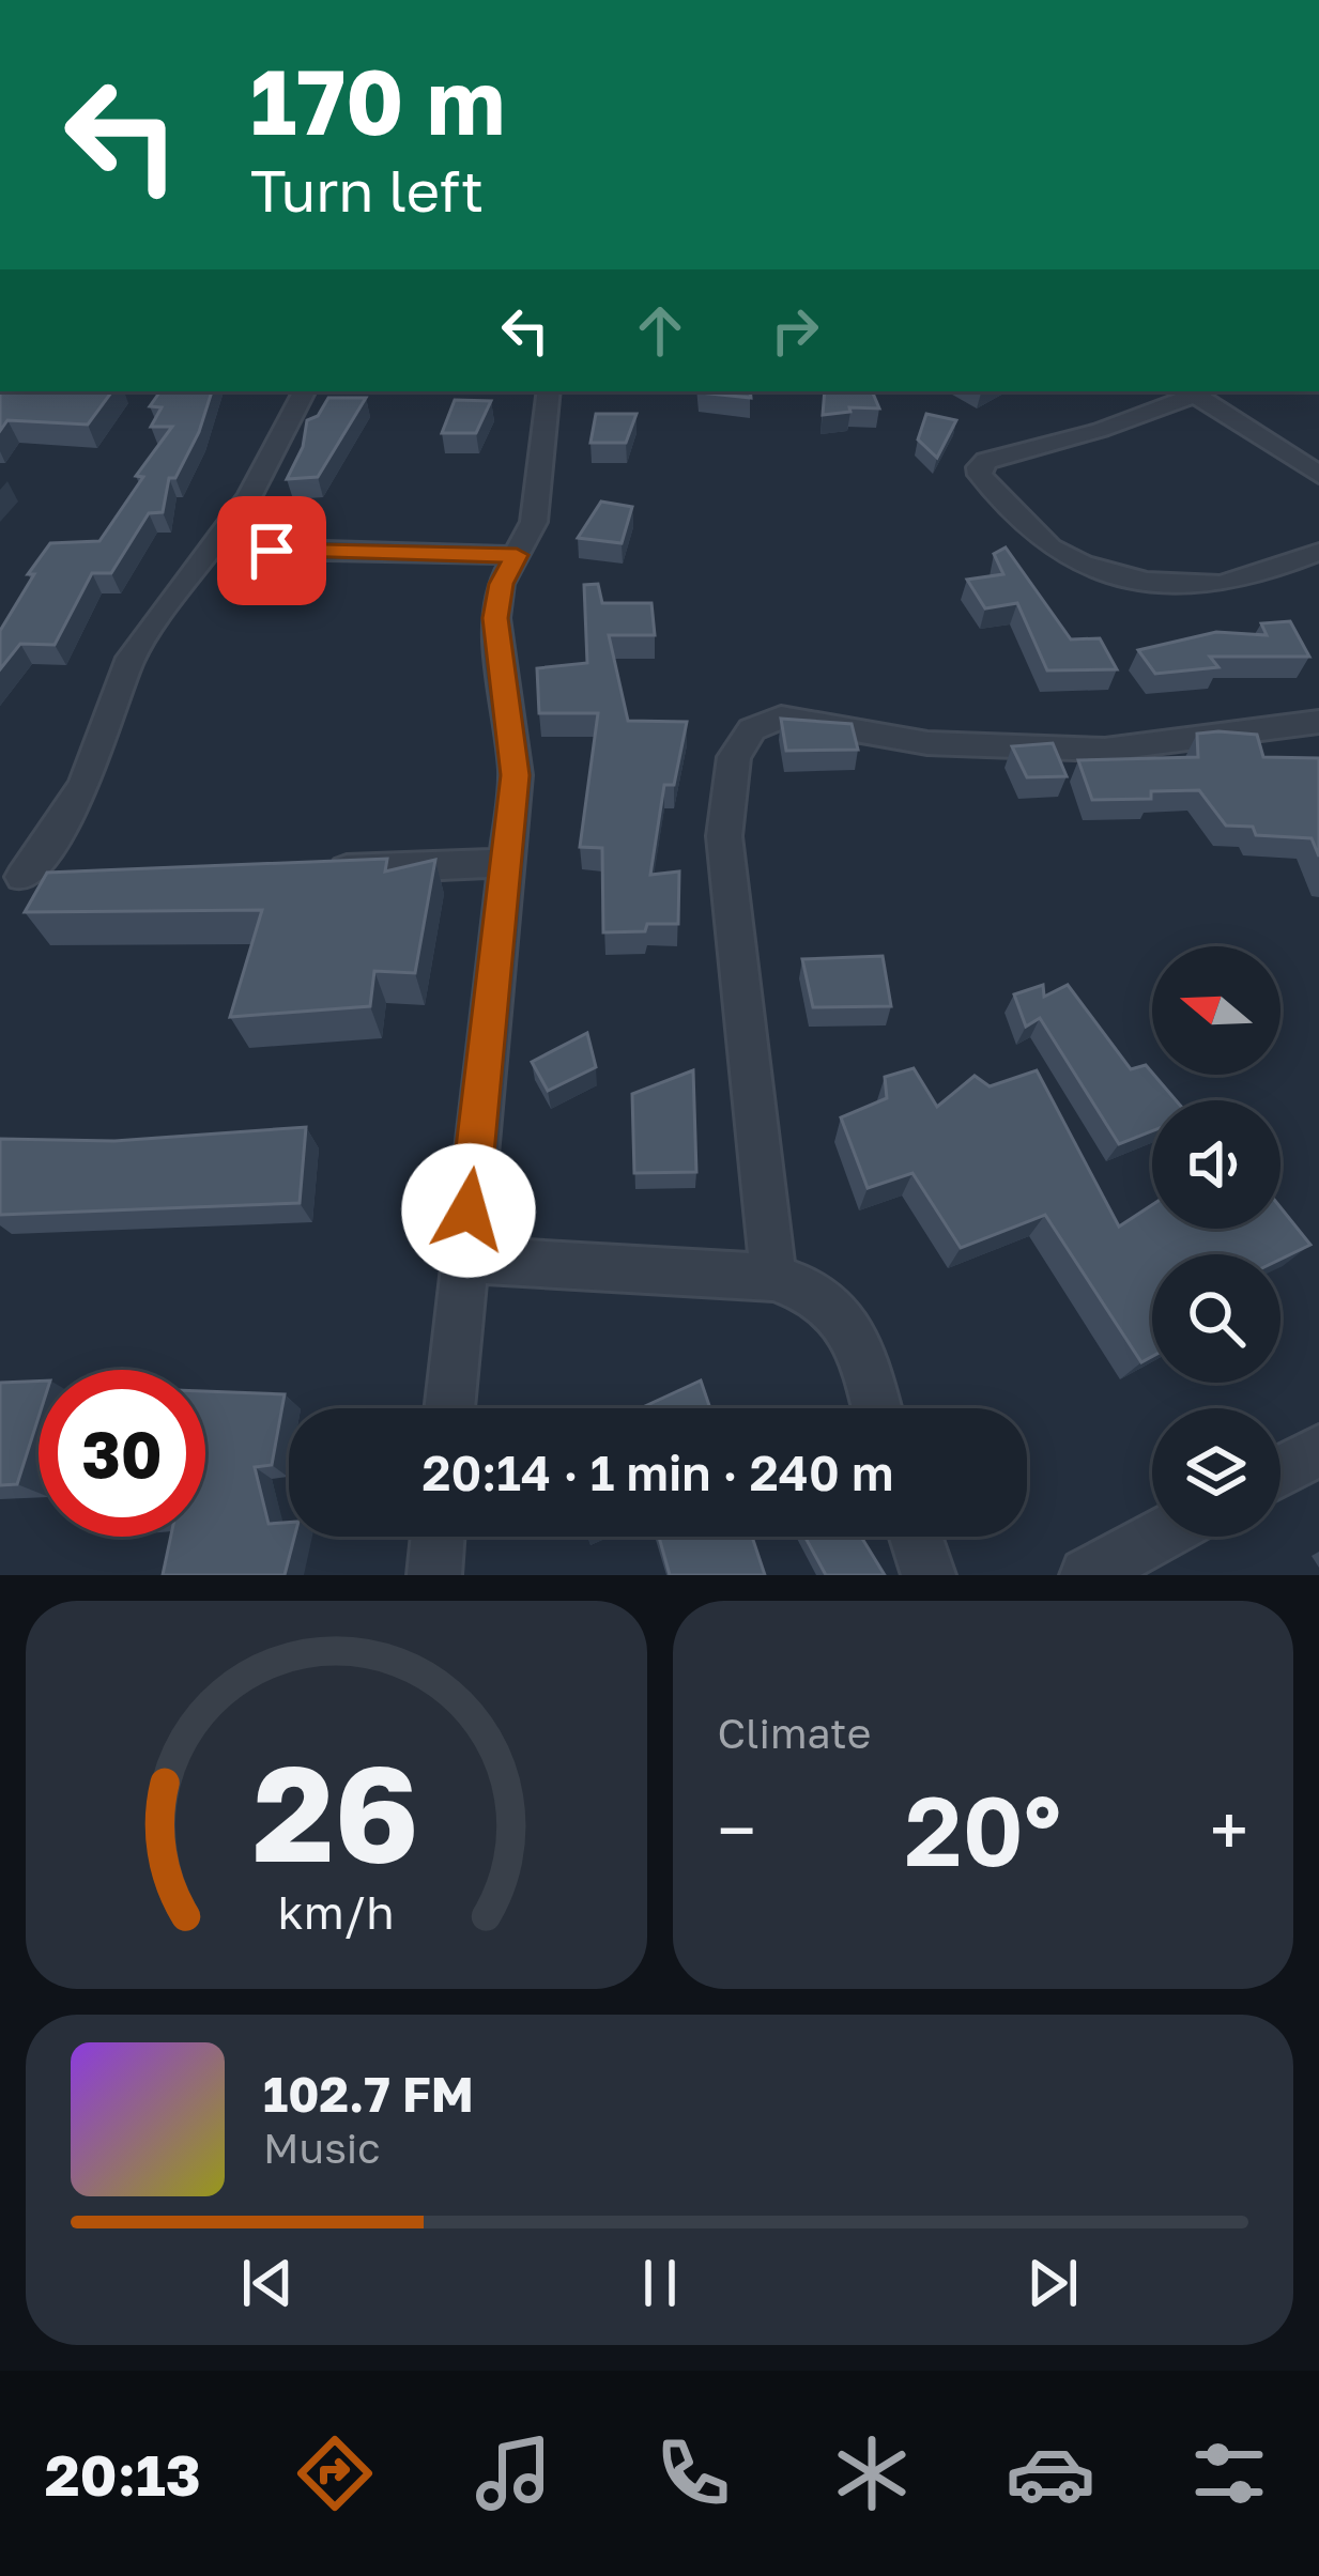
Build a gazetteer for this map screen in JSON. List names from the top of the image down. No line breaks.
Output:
{"north":"left","page":{"turn":["170 m","Turn left"],"limit":"30","trip":"20:14 · 1 min · 240 m","tile":"Climate","heat":["−","20°","+"],"song":["102.7 FM","Music"],"tabs":"20:13","gauge":["26","km/h"]}}
